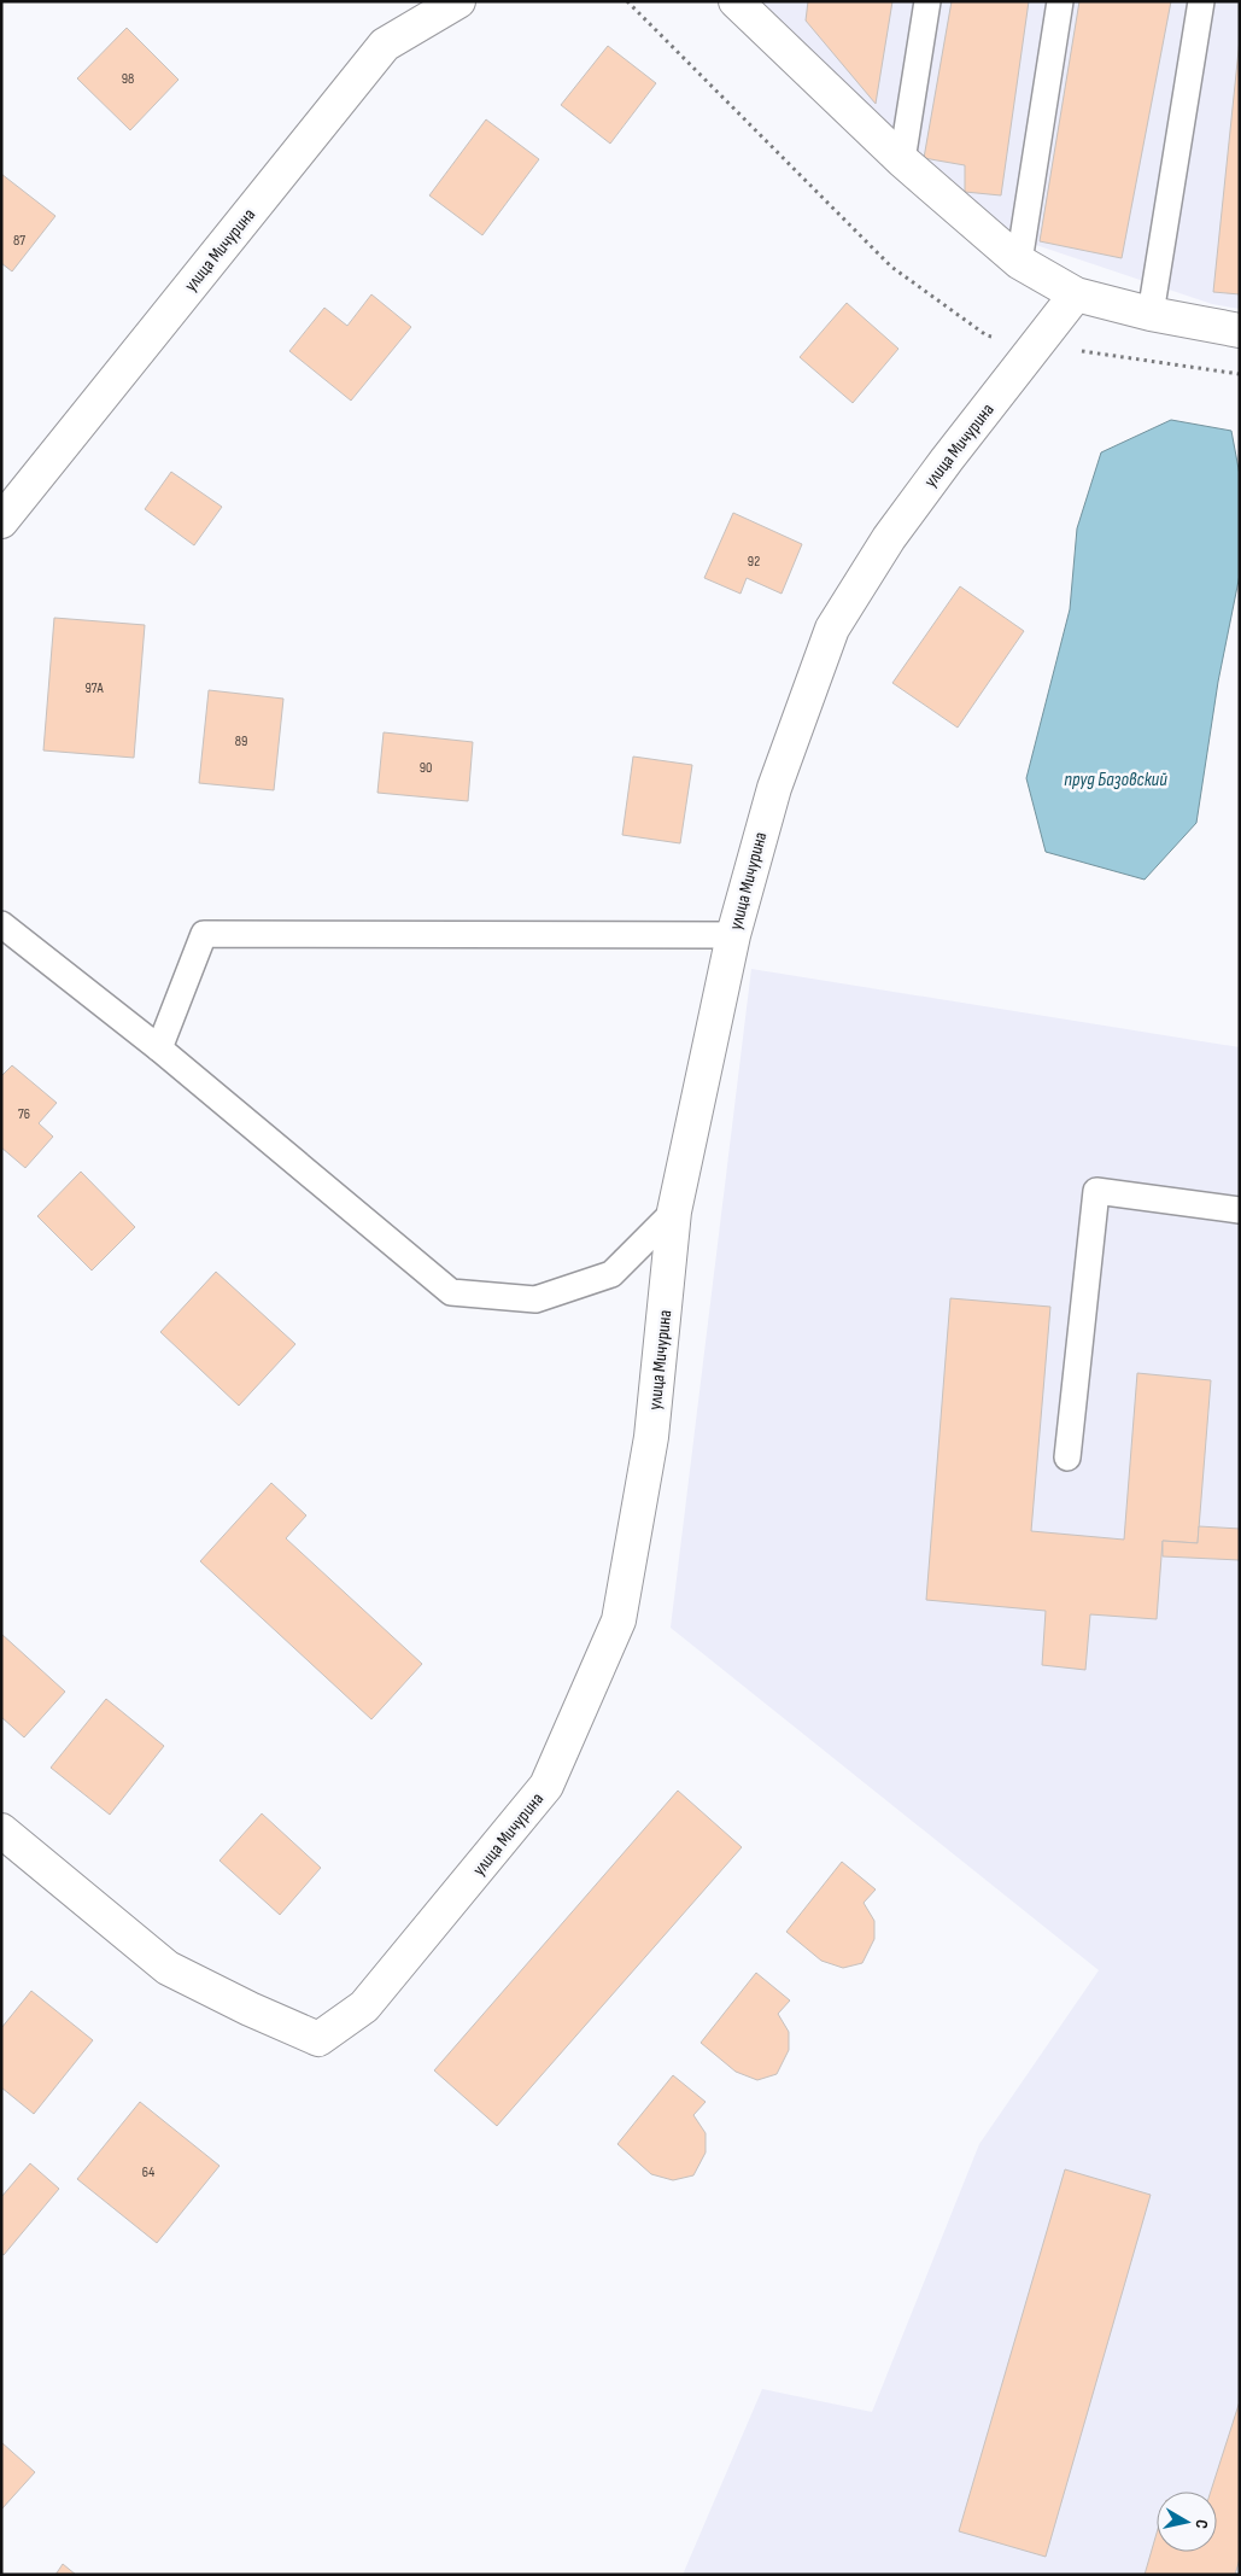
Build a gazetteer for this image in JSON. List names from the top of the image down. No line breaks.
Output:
{"streets":{"street":["улица Мичурина"]},"water":["пруд Базовский"],"house_numbers":["98","87","92","97А","89","90","76","64"],"north":"right"}
